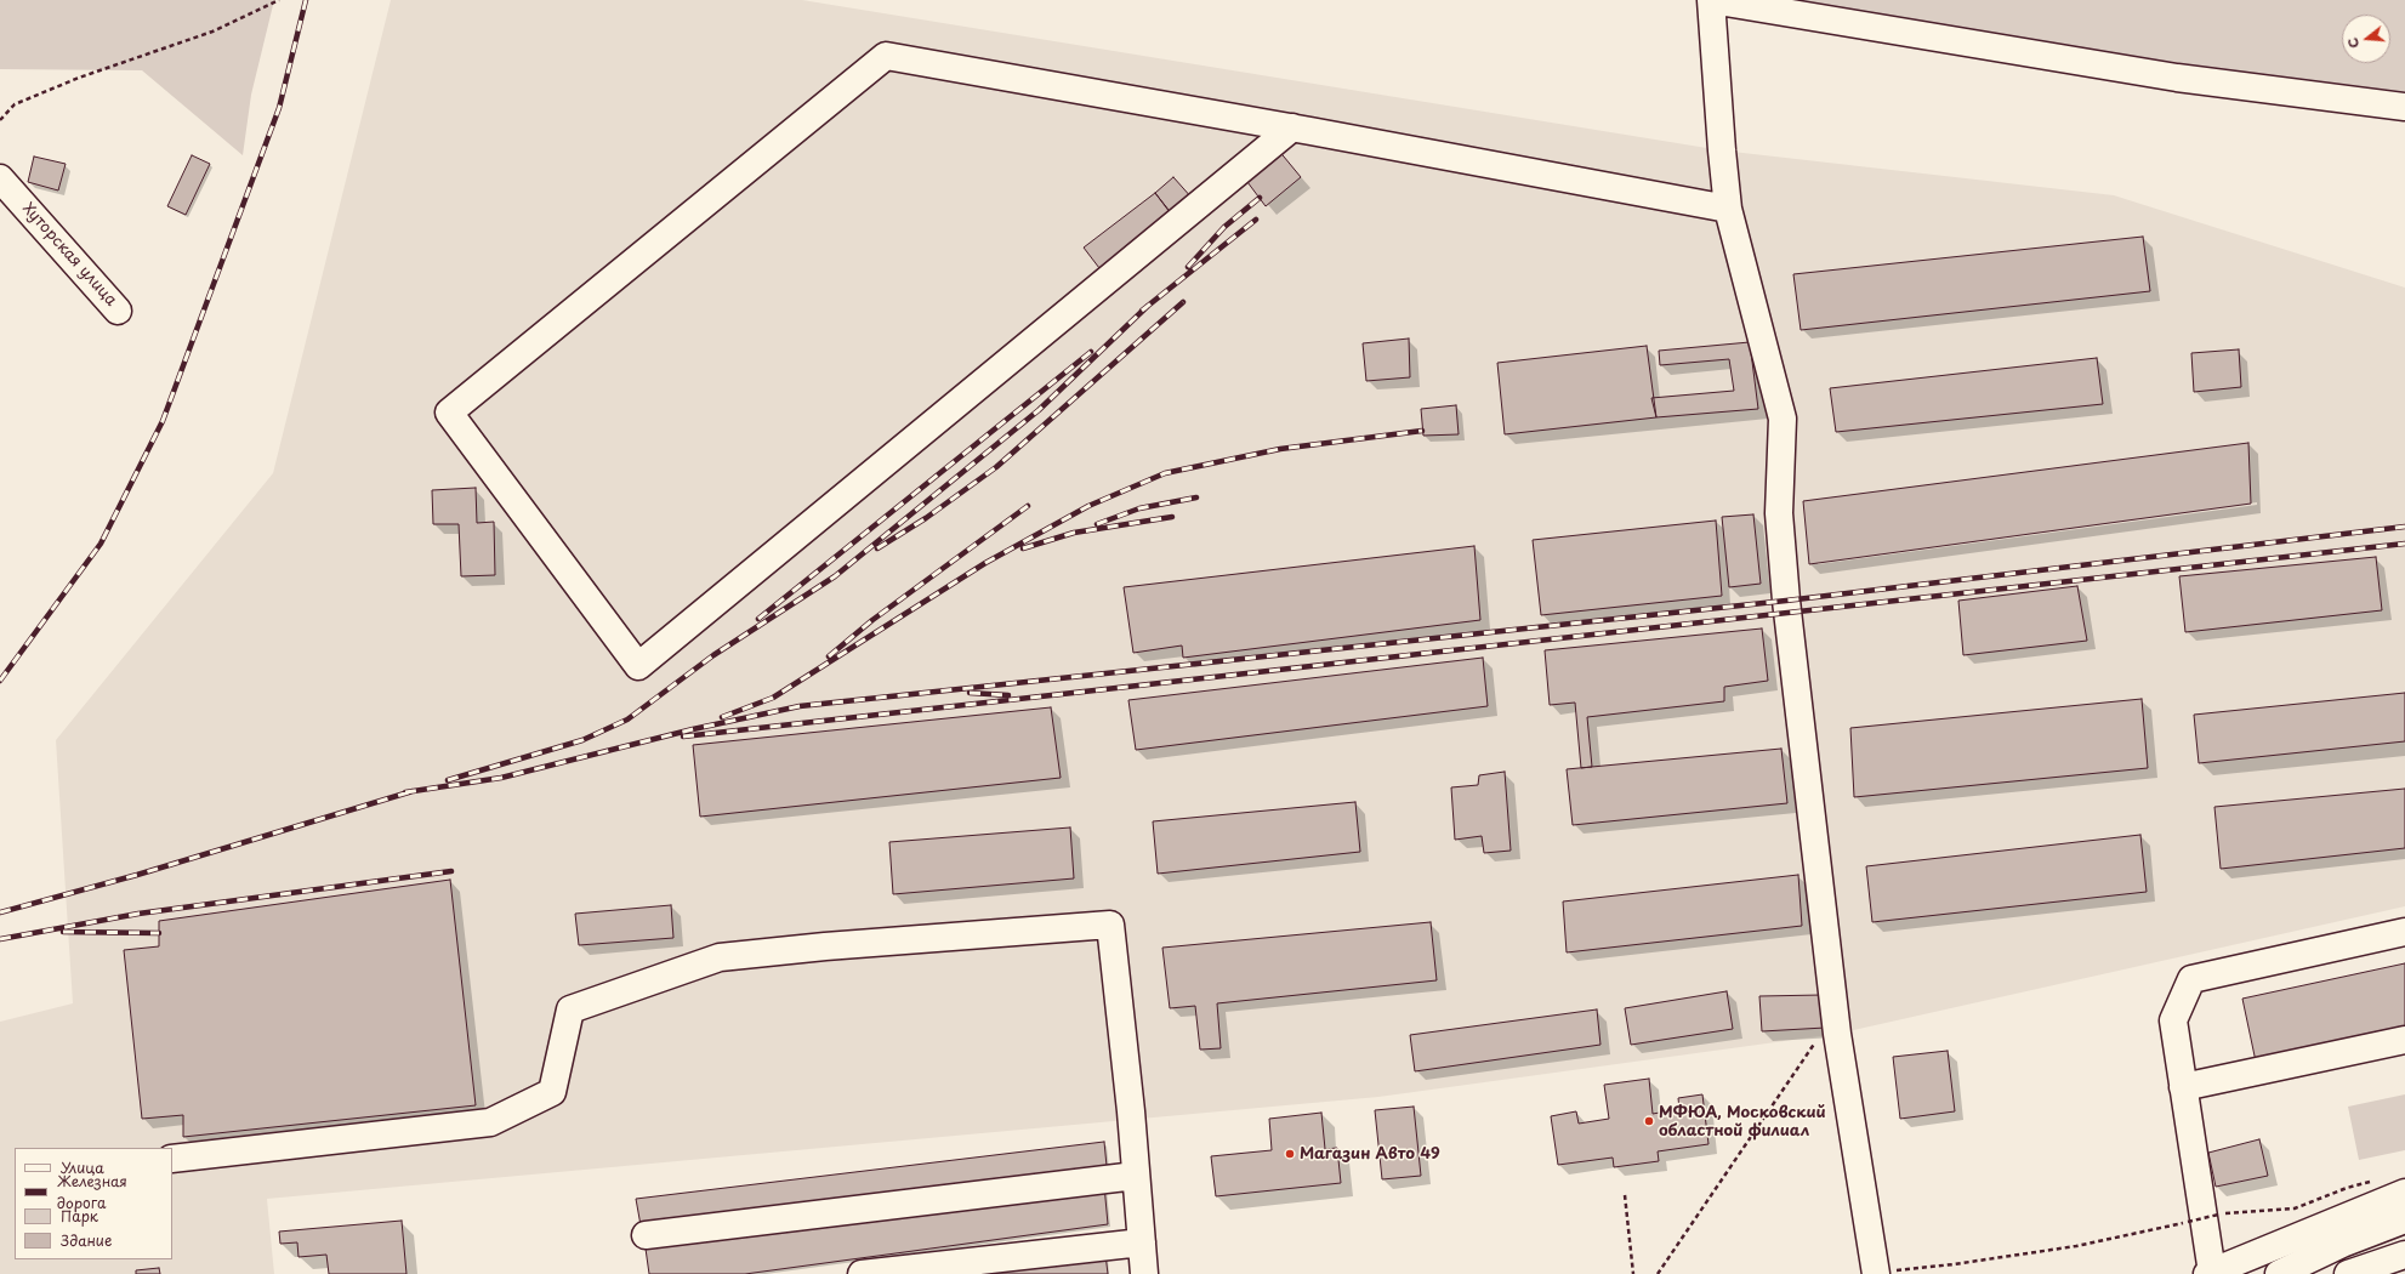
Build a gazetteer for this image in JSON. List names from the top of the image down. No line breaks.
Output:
{"streets":{"street":["Хуторская улица"]},"places":["МФЮА, Московский областной филиал","Магазин Авто 49"],"legend":["Улица","Железная дорога","Парк","Здание"],"north":"left"}
